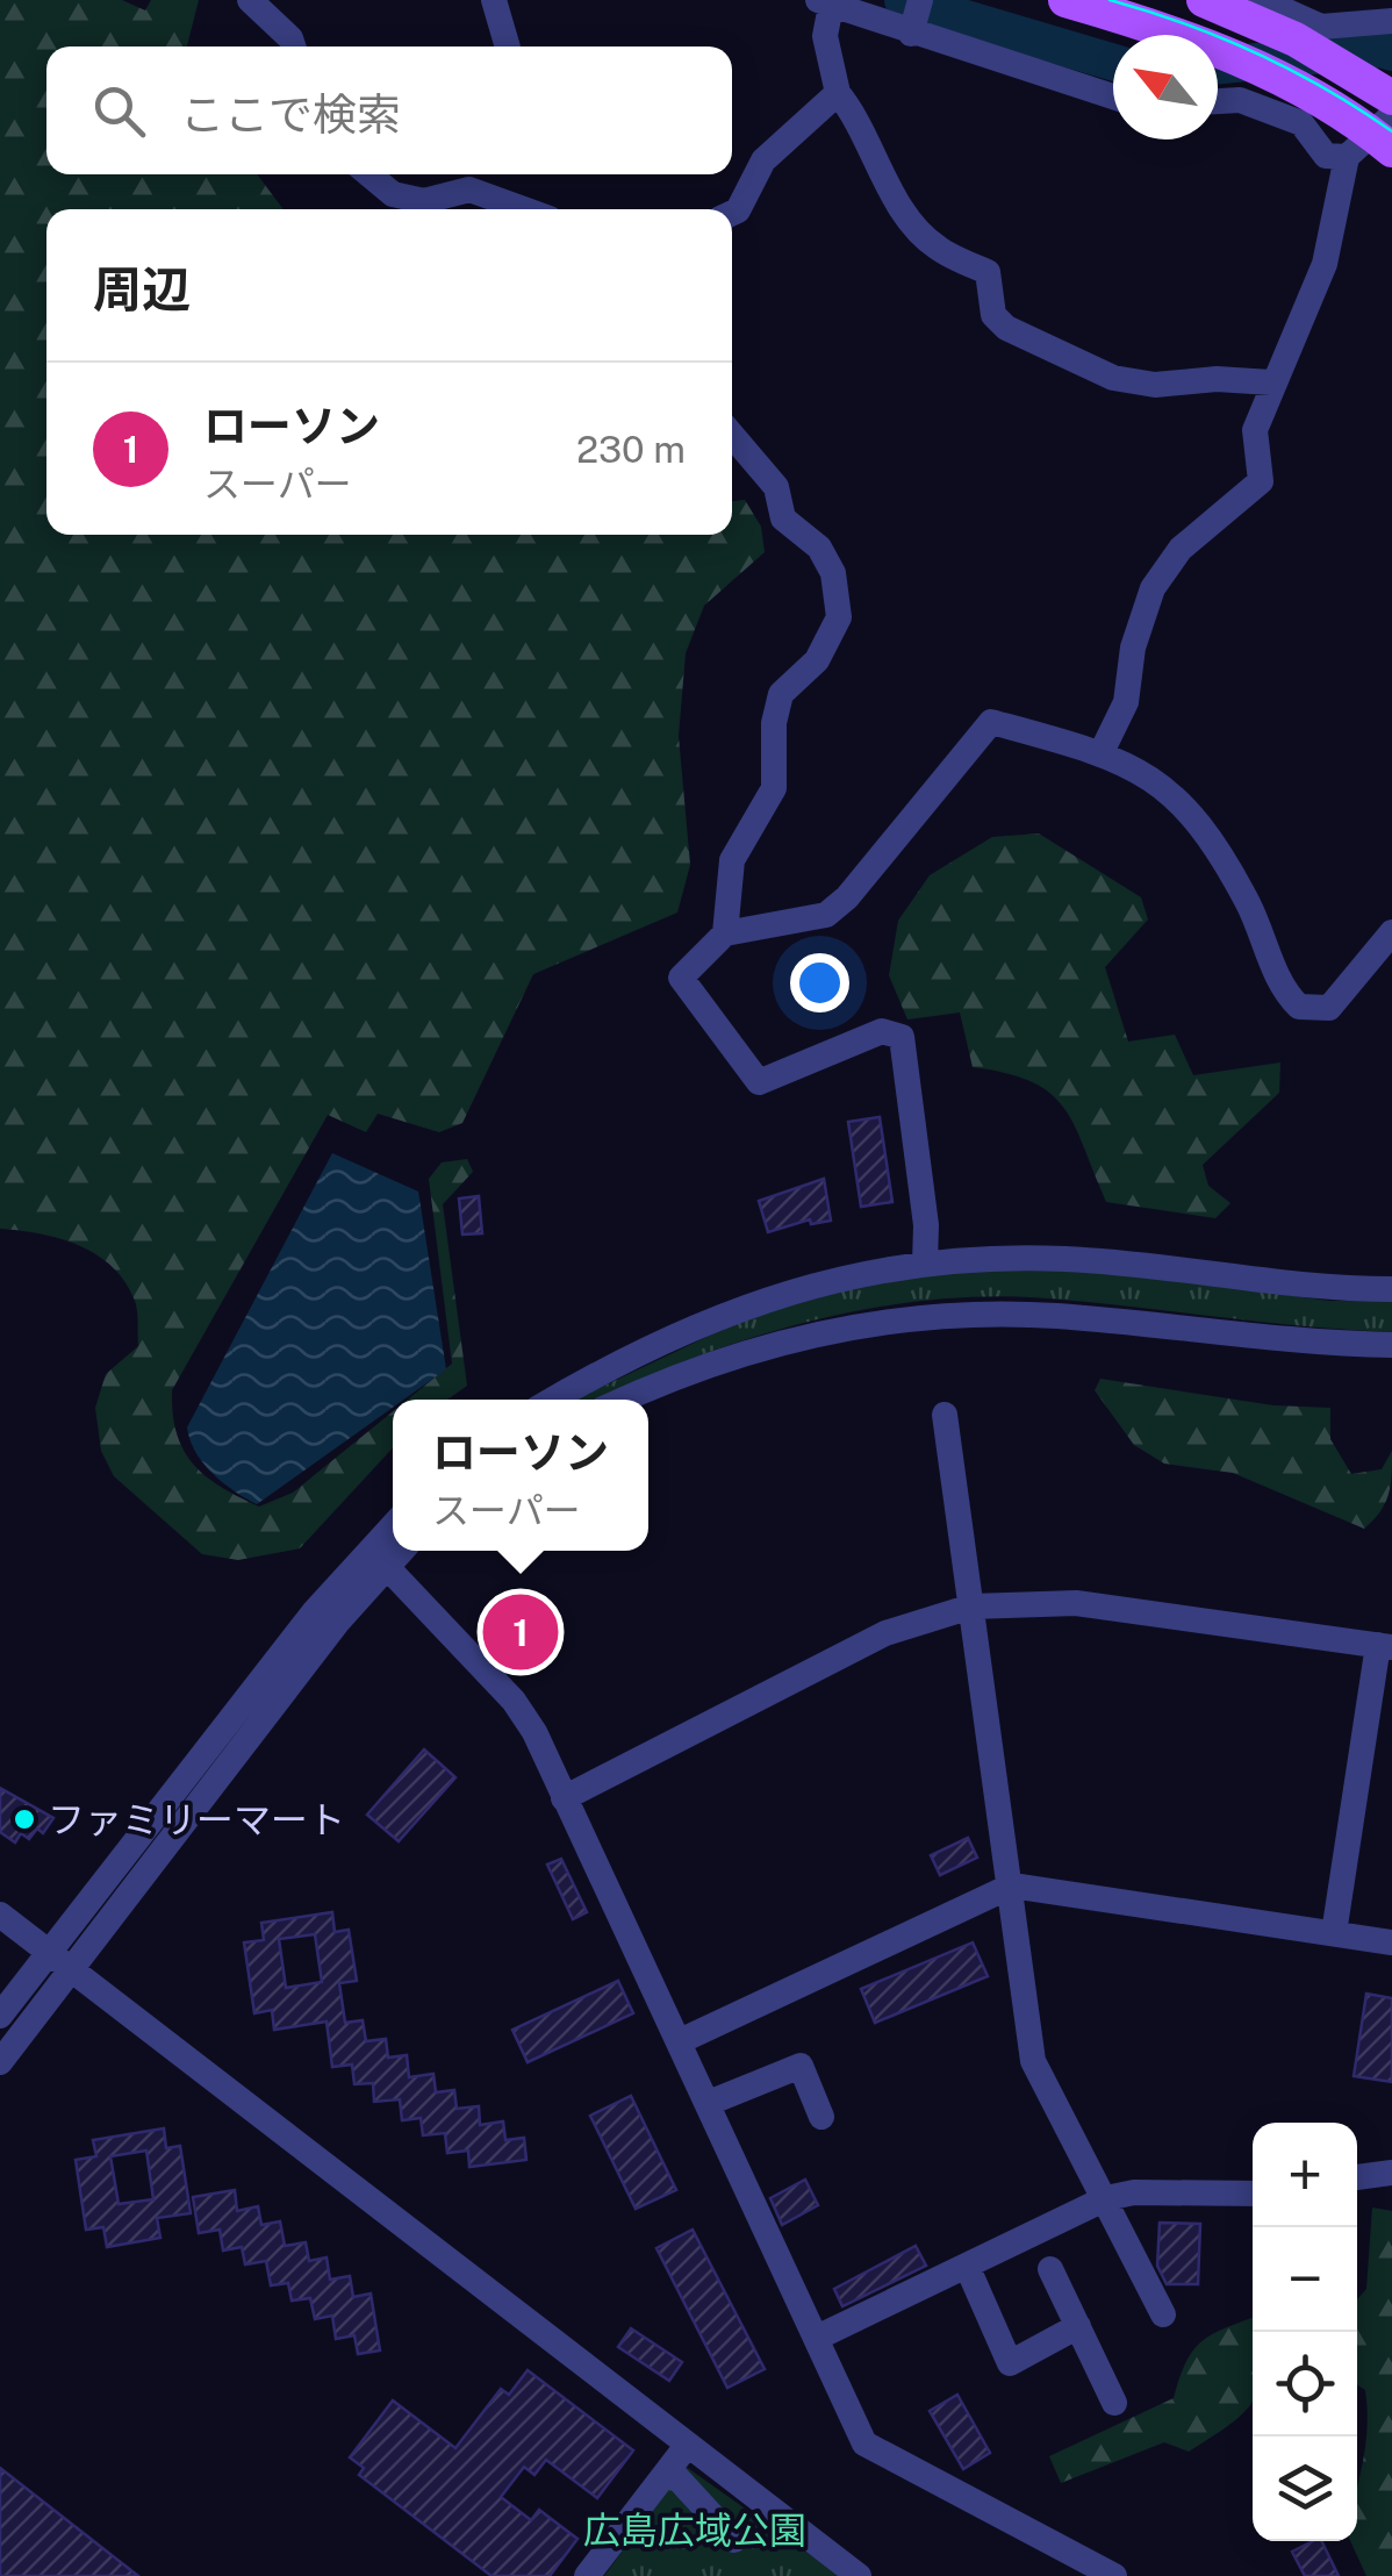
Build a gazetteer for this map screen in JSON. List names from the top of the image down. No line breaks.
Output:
{"parks":["広島広域公園"],"places":["ファミリーマート"],"north":"top left","page":{"search":"ここで検索","heading":"周辺","list":[{"mark":"1","name":"ローソン","note":"スーパー","value":"230 m"}],"popup":["ローソン","スーパー"],"pins":"1","map_buttons":["+","−"]}}
